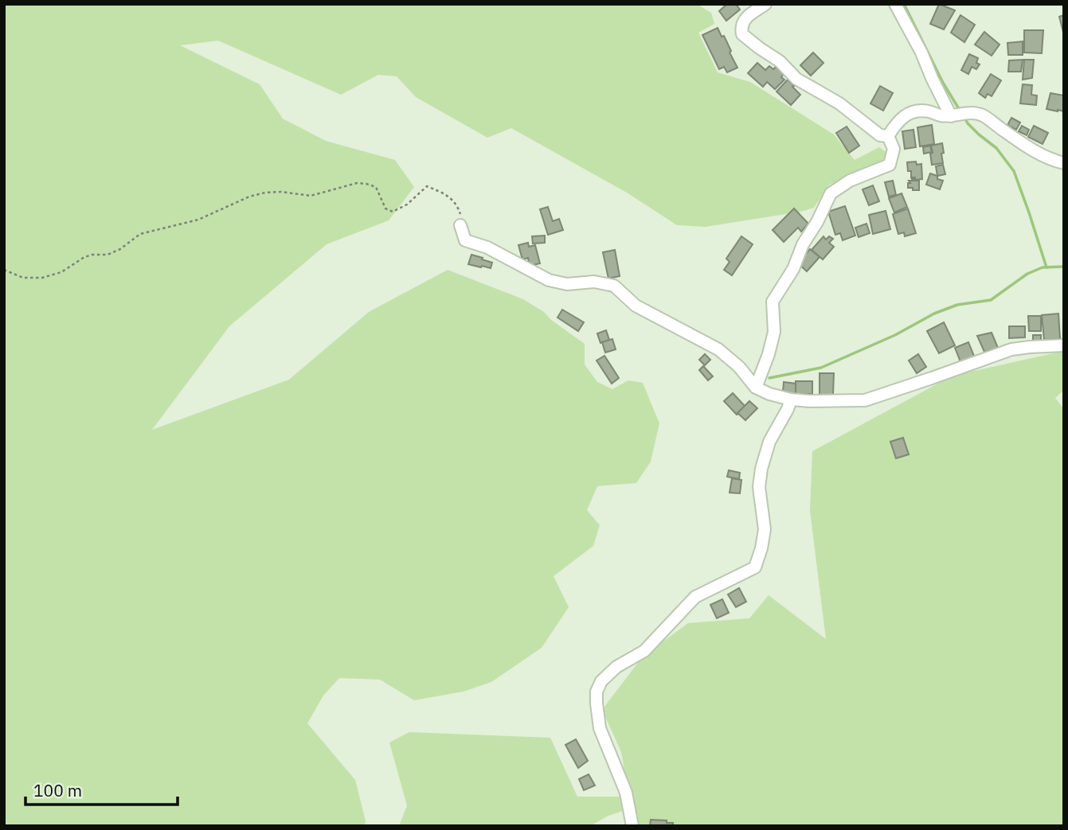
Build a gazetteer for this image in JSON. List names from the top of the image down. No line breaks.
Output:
{"scale_bar":"100 m"}
